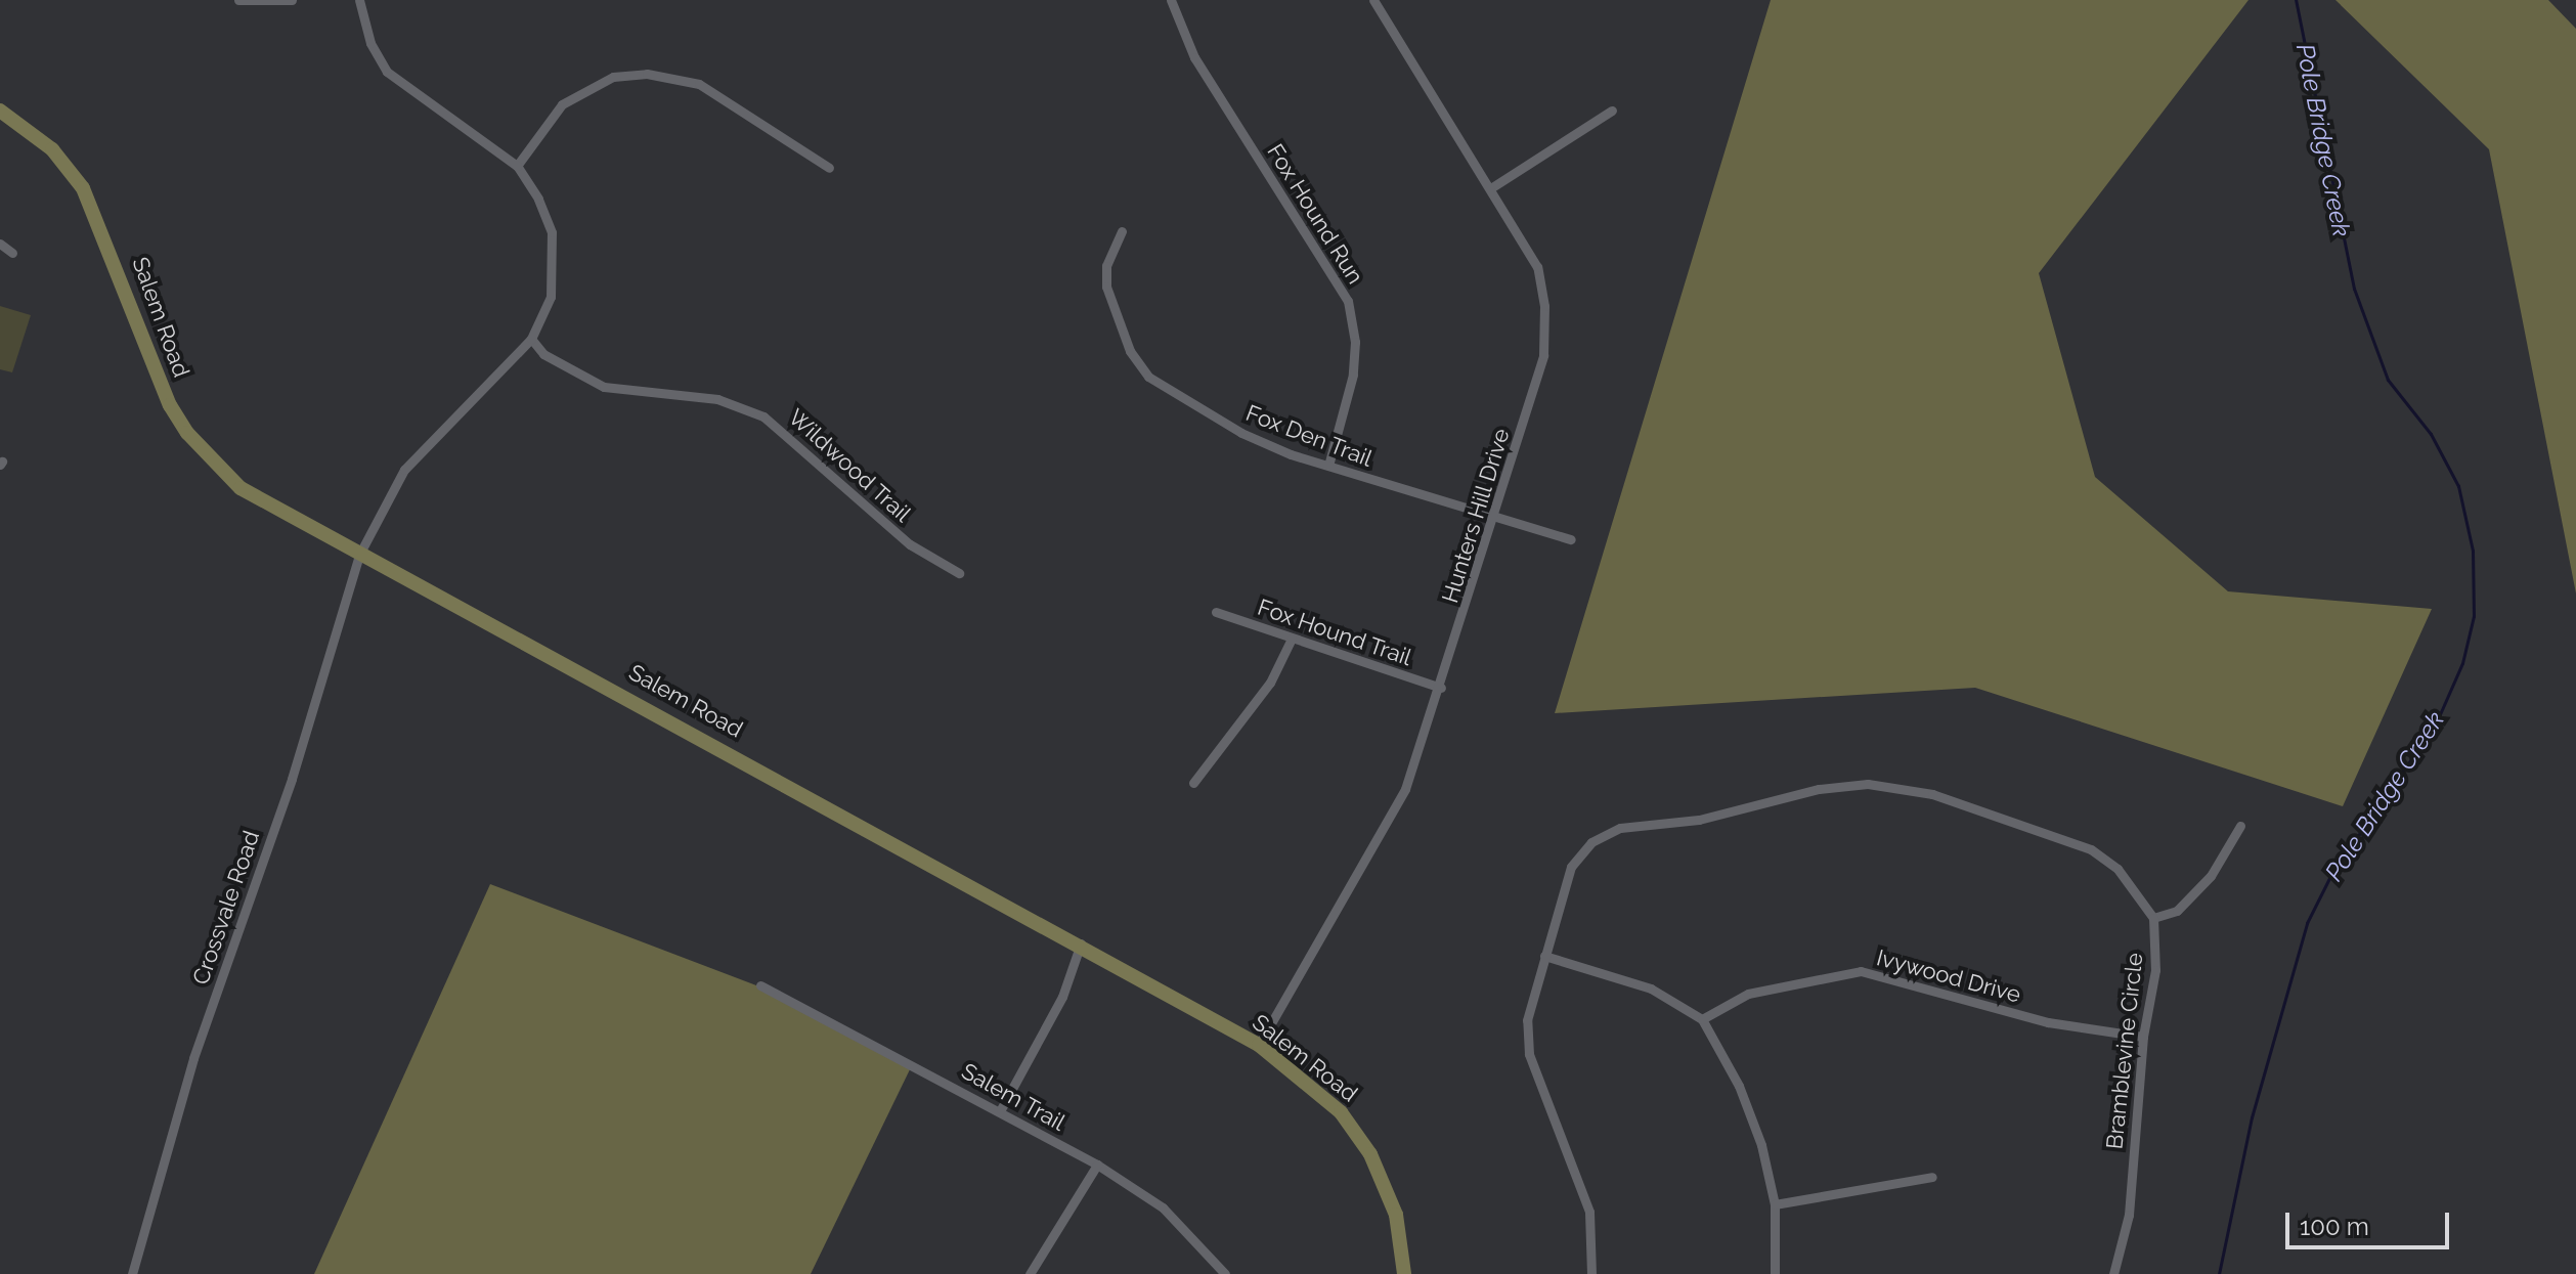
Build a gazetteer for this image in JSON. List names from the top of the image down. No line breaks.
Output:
{"streets":{"street":["Fox Hound Run","Salem Road","Fox Den Trail","Wildwood Trail","Hunters Hill Drive","Fox Hound Trail","Crossvale Road","Ivywood Drive","Bramblevine Circle","Salem Trail"]},"crossings":[["Fox Hound Run","Fox Den Trail"],["Salem Road","Hunters Hill Drive"],["Salem Road","Crossvale Road"],["Fox Den Trail","Hunters Hill Drive"],["Wildwood Trail","Crossvale Road"],["Hunters Hill Drive","Fox Hound Trail"],["Ivywood Drive","Bramblevine Circle"]],"water":["Pole Bridge Creek"],"scale_bar":"100 m"}
